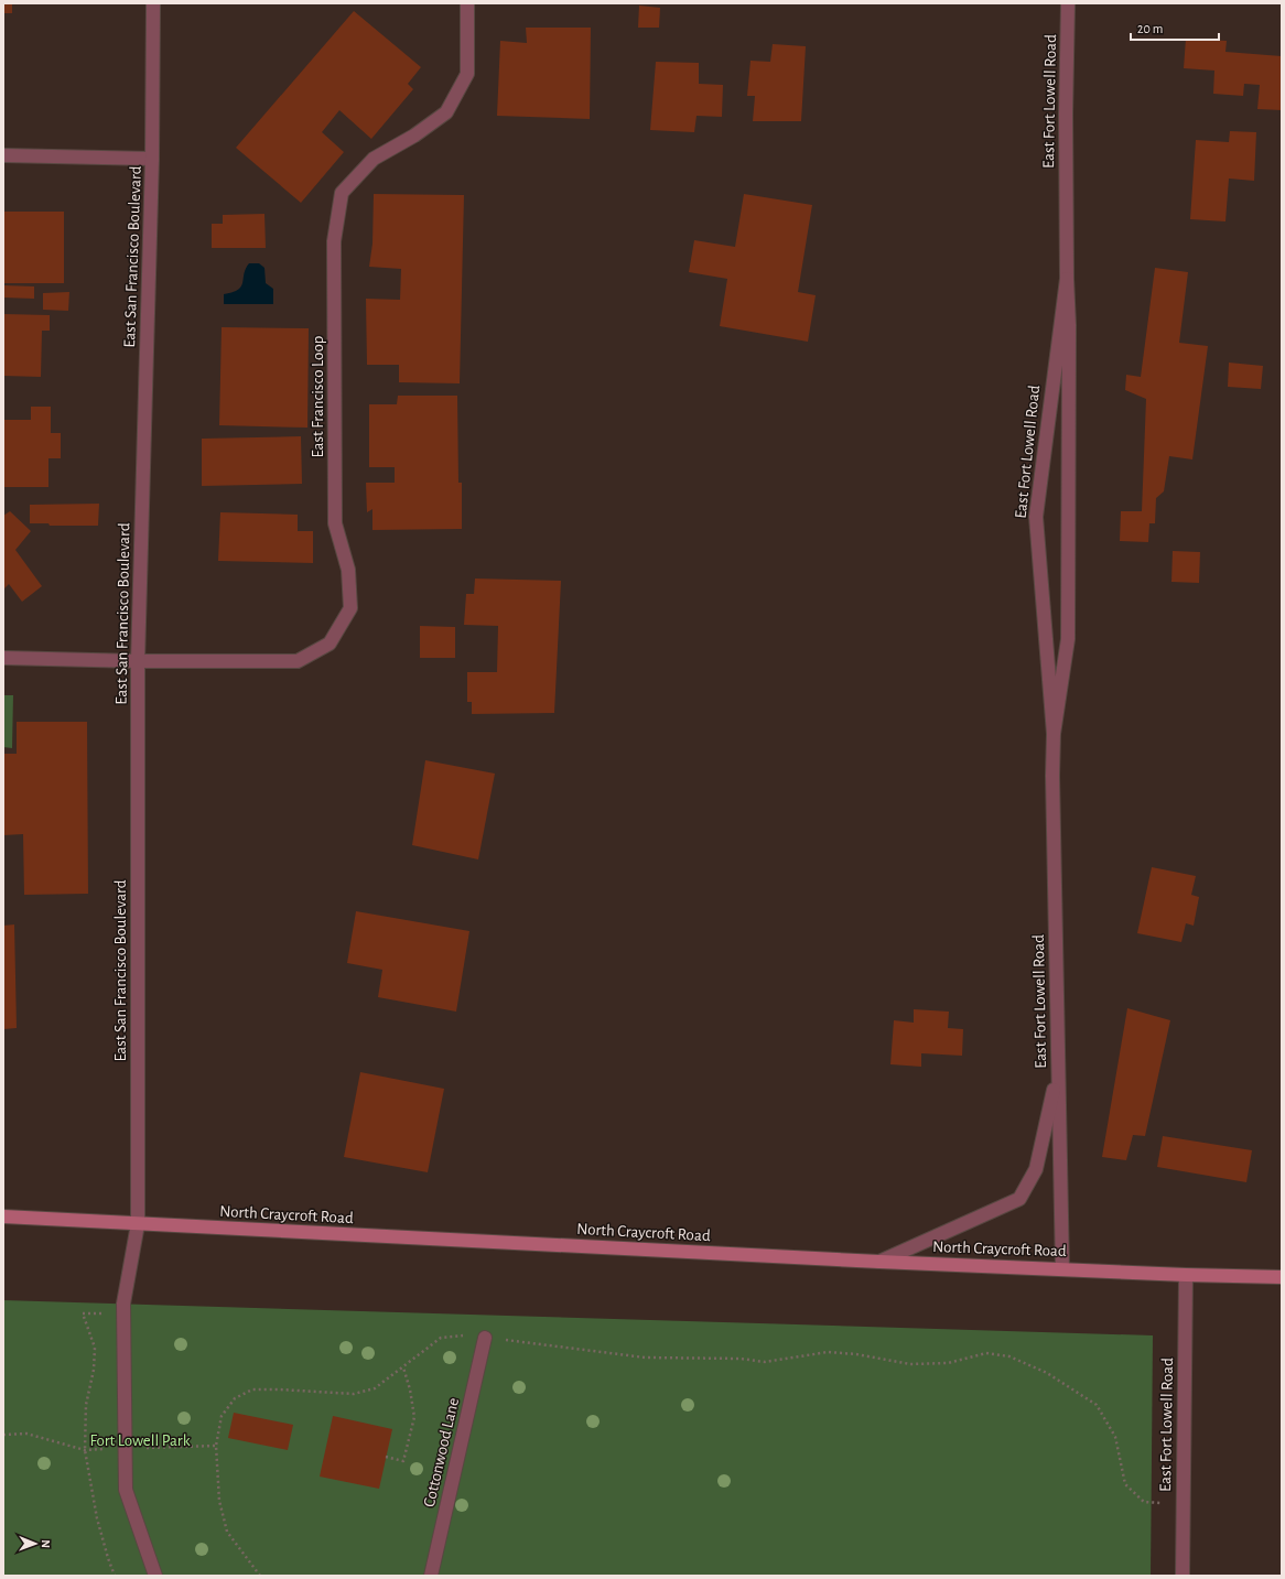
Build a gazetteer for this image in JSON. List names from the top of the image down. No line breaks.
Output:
{"streets":{"main road":["North Craycroft Road"],"street":["East Fort Lowell Road","East San Francisco Boulevard","East Francisco Loop","Cottonwood Lane"]},"crossings":[["East Fort Lowell Road","North Craycroft Road"],["East San Francisco Boulevard","East Francisco Loop"],["East San Francisco Boulevard","North Craycroft Road"]],"parks":["Fort Lowell Park"],"scale_bar":"20 m","north":"right"}
